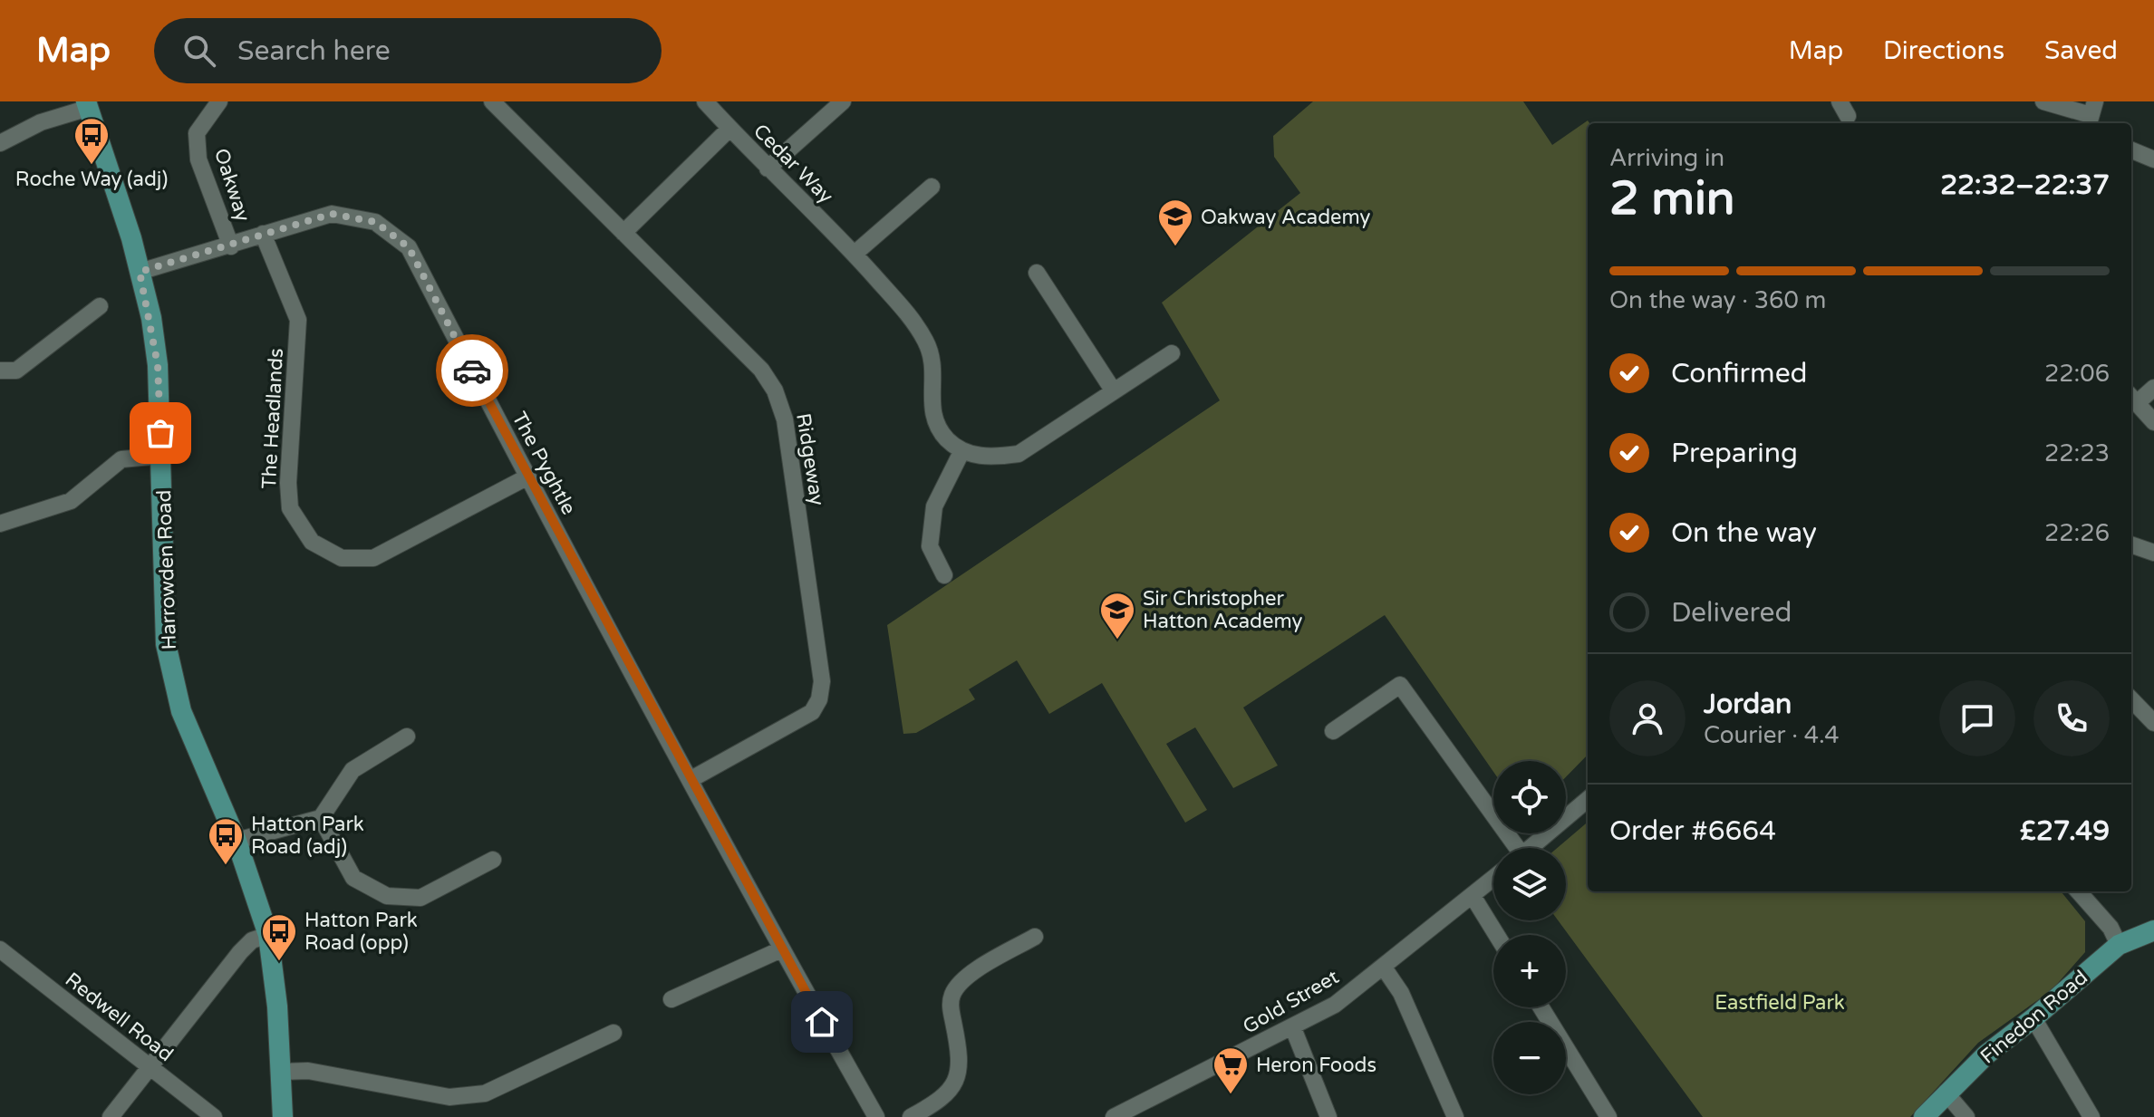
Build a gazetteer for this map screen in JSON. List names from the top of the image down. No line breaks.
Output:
{"streets":{"main road":["Harrowden Road","Finedon Road"],"street":["Cedar Way","Oakway","The Headlands","Ridgeway","The Pyghtle","Gold Street","Redwell Road"]},"crossings":[["Oakway","The Pyghtle"],["The Headlands","The Pyghtle"],["Ridgeway","The Pyghtle"],["The Pyghtle","Harrowden Road"]],"parks":["Eastfield Park"],"places":{"bus stop":["Roche Way (adj)","Hatton Park Road (adj)","Hatton Park Road (opp)"],"school or university":["Oakway Academy","Sir Christopher Hatton Academy"],"supermarket":["Heron Foods"]},"page":{"header":"Map","search":"Search here","nav":["Map","Directions","Saved"],"heading":["2 min","Arriving in","22:32–22:37"],"panel":["Jordan","Courier · 4.4","Order #6664","£27.49"],"bar":"On the way · 360 m","list":[["Confirmed","22:06"],["Preparing","22:23"],["On the way","22:26"],"Delivered"],"map_buttons":["+","−"]}}
